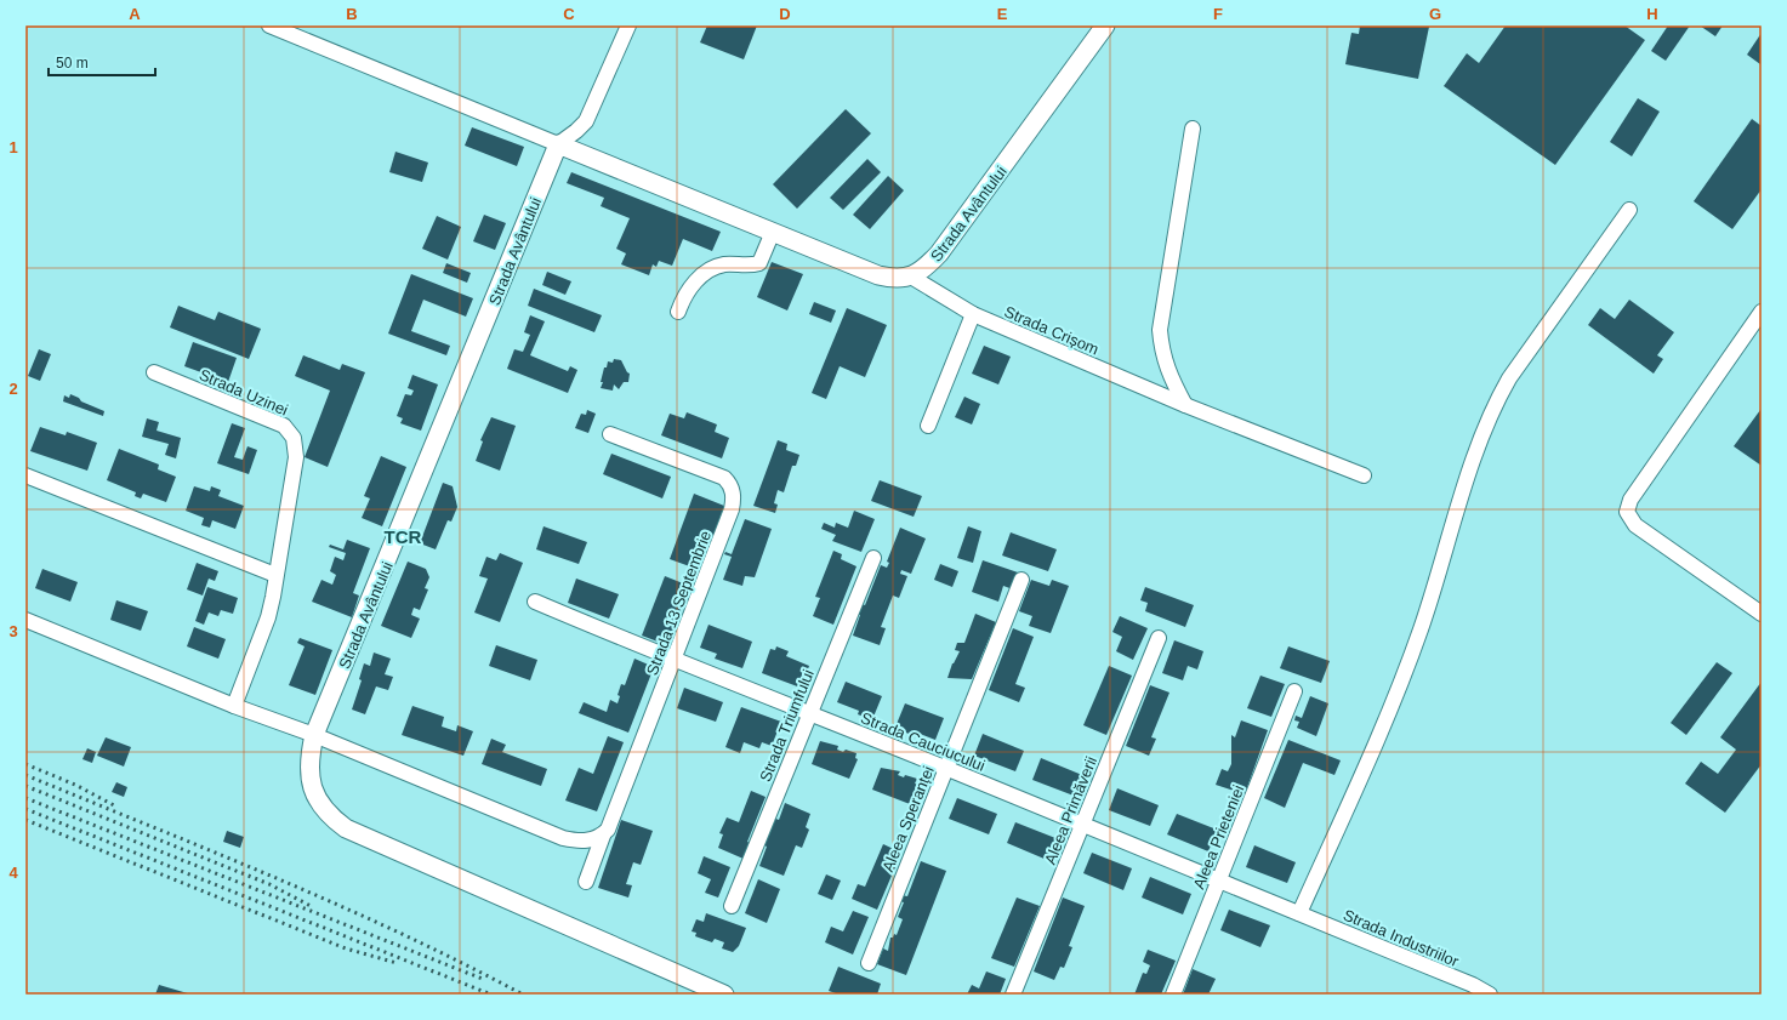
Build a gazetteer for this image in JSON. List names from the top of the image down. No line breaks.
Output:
{"streets":{"main road":["Strada Avântului"],"street":["Strada Crișom","Strada Uzinei","Strada 13 Septembrie","Strada Triumfului","Strada Cauciucului","Aleea Primăverii","Aleea Speranței","Aleea Prieteniei","Strada Industriilor"]},"crossings":[["Strada Avântului","Strada Crișom"],["Strada 13 Septembrie","Strada Cauciucului"],["Strada Triumfului","Strada Cauciucului"],["Strada Cauciucului","Aleea Primăverii"],["Strada Cauciucului","Aleea Speranței"],["Strada Cauciucului","Aleea Prieteniei"],["Strada Cauciucului","Strada Industriilor"]],"districts":["TCR"],"scale_bar":"50 m","grid":{"columns":["A","B","C","D","E","F","G","H"],"rows":["1","2","3","4"]}}
